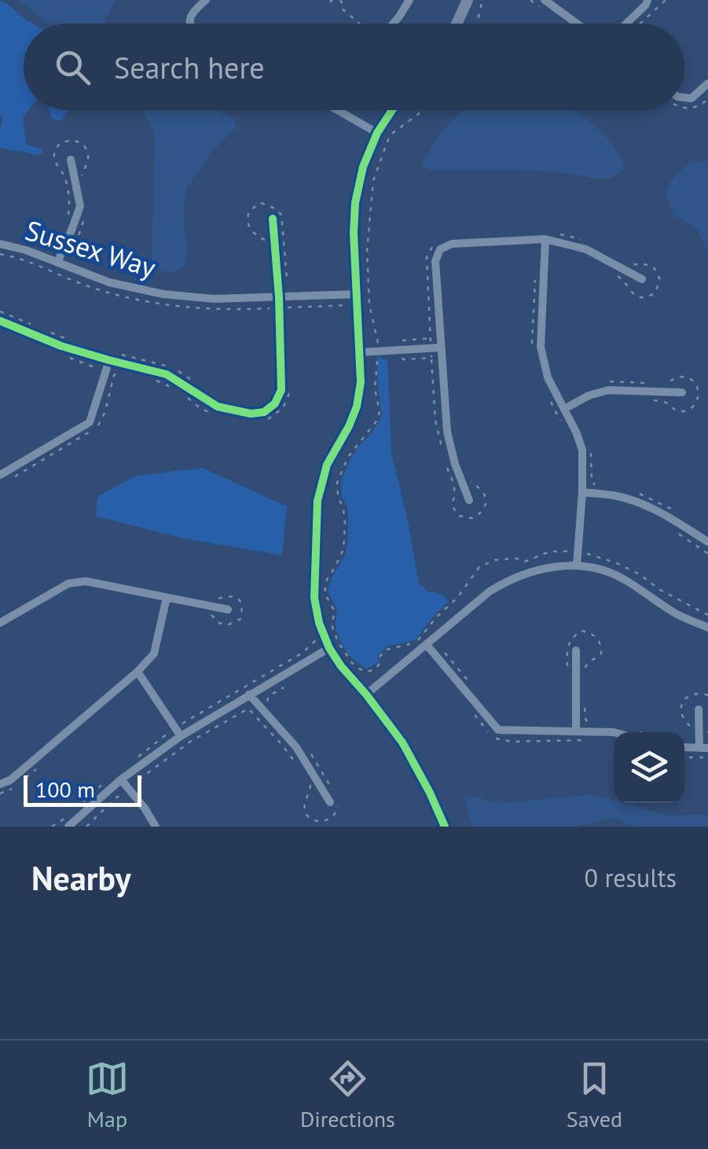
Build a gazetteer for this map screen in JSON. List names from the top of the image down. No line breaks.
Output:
{"streets":{"street":["Sussex Way"]},"scale_bar":"100 m","page":{"search":"Search here","scale":"100 m","heading":["Nearby","0 results"],"nav":["Map","Directions","Saved"]}}
